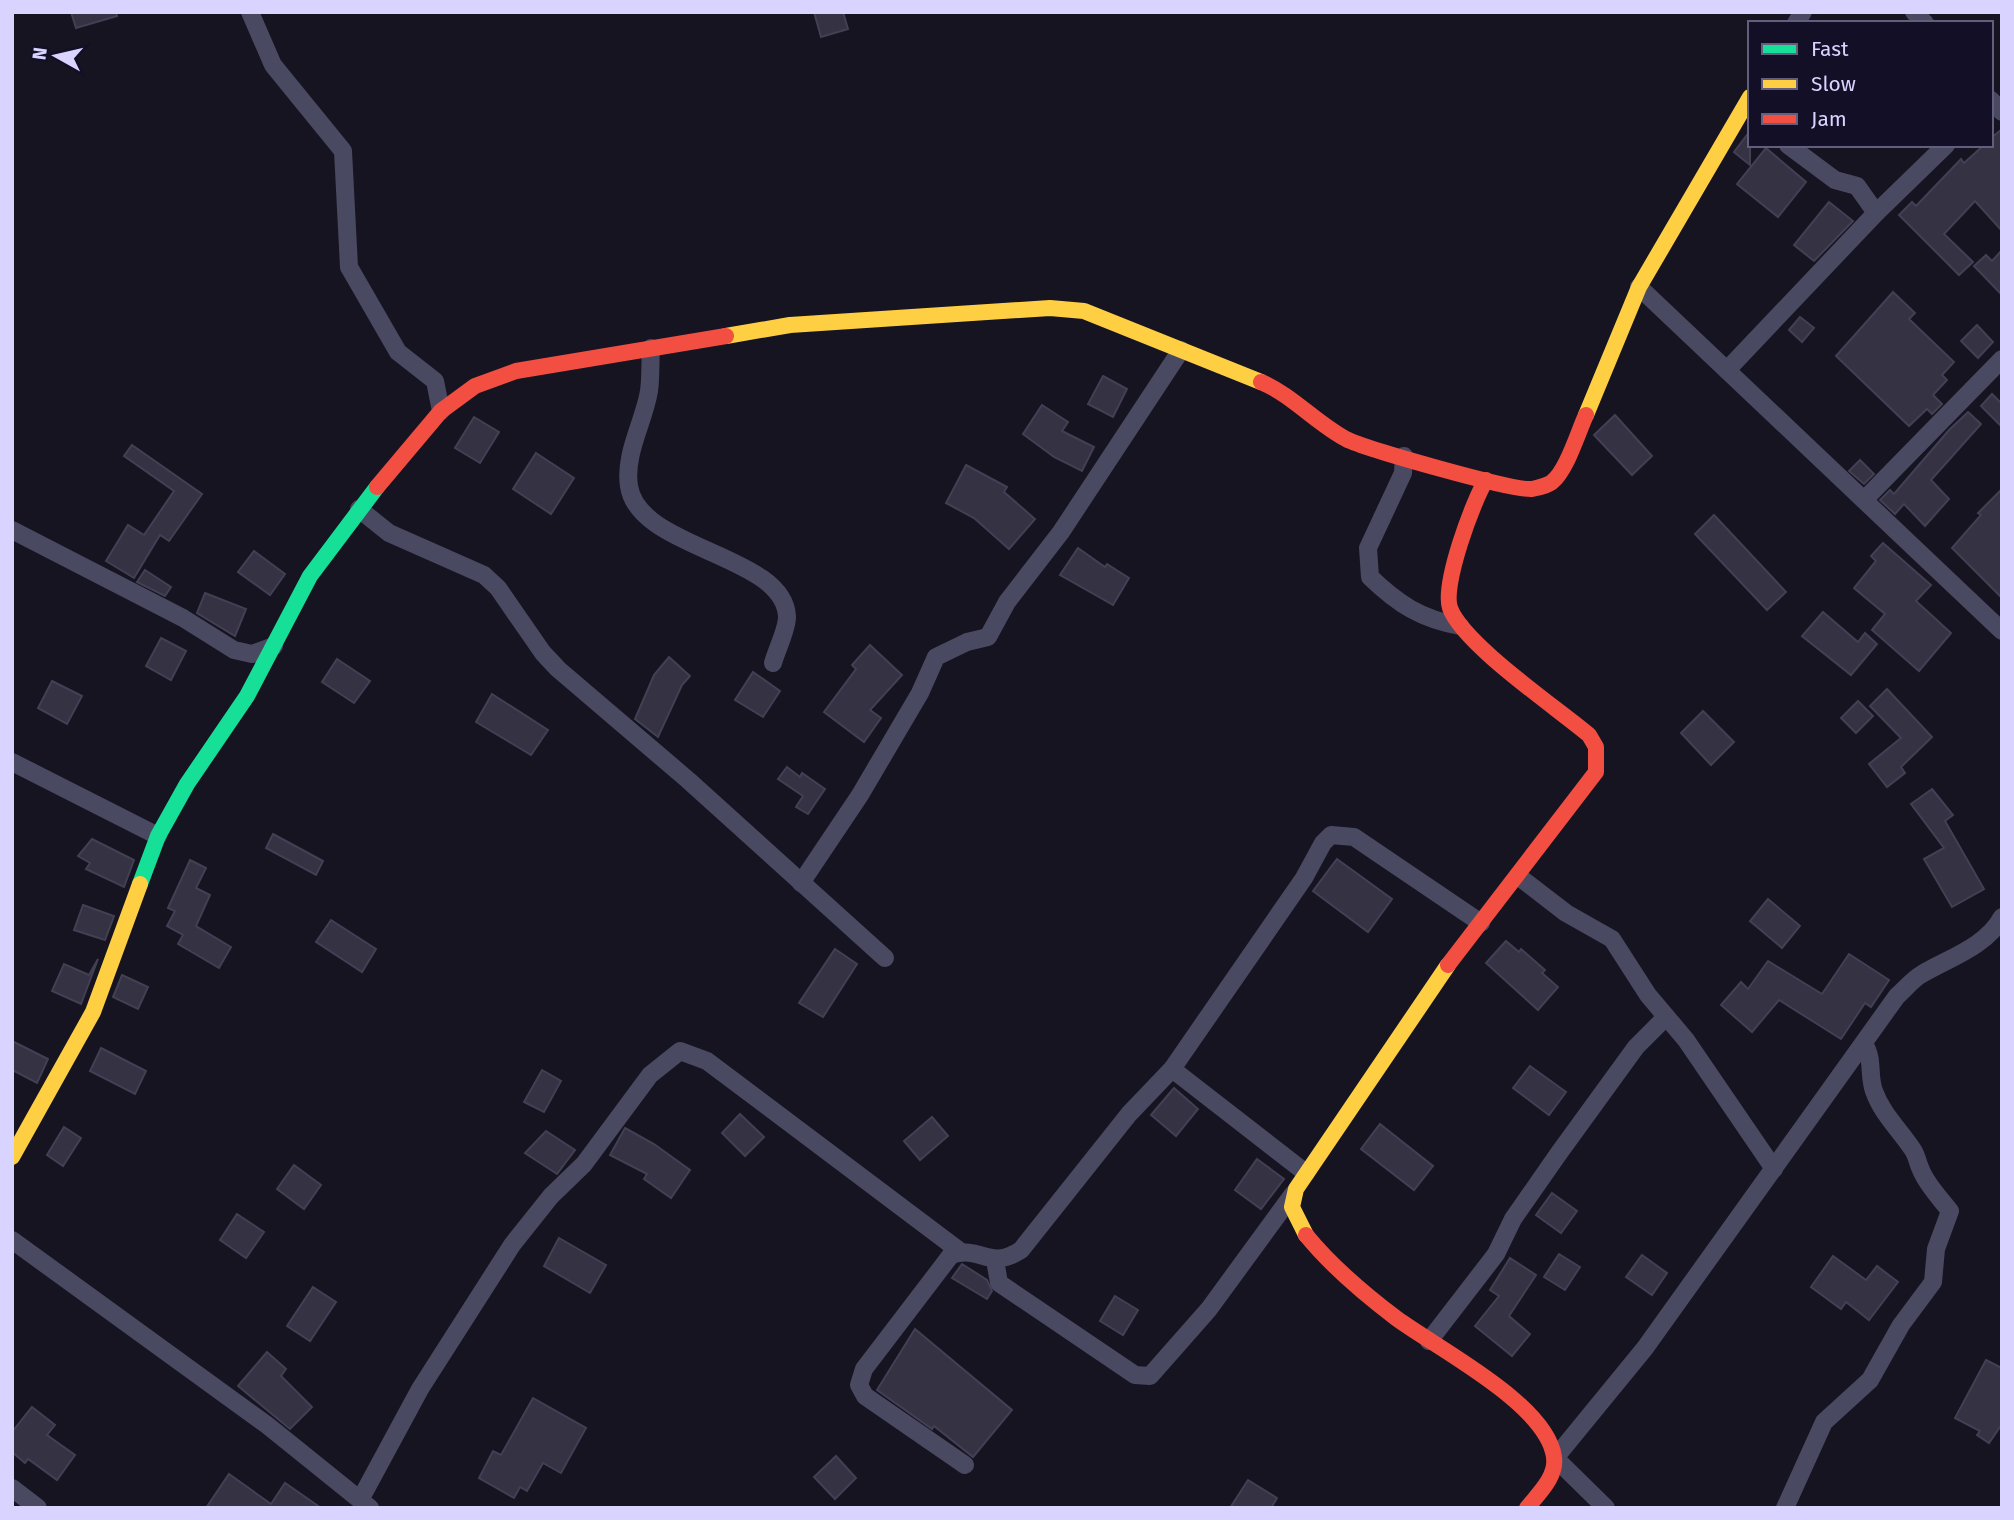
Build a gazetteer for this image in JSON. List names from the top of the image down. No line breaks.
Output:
{"legend":["Fast","Slow","Jam"],"north":"left"}
